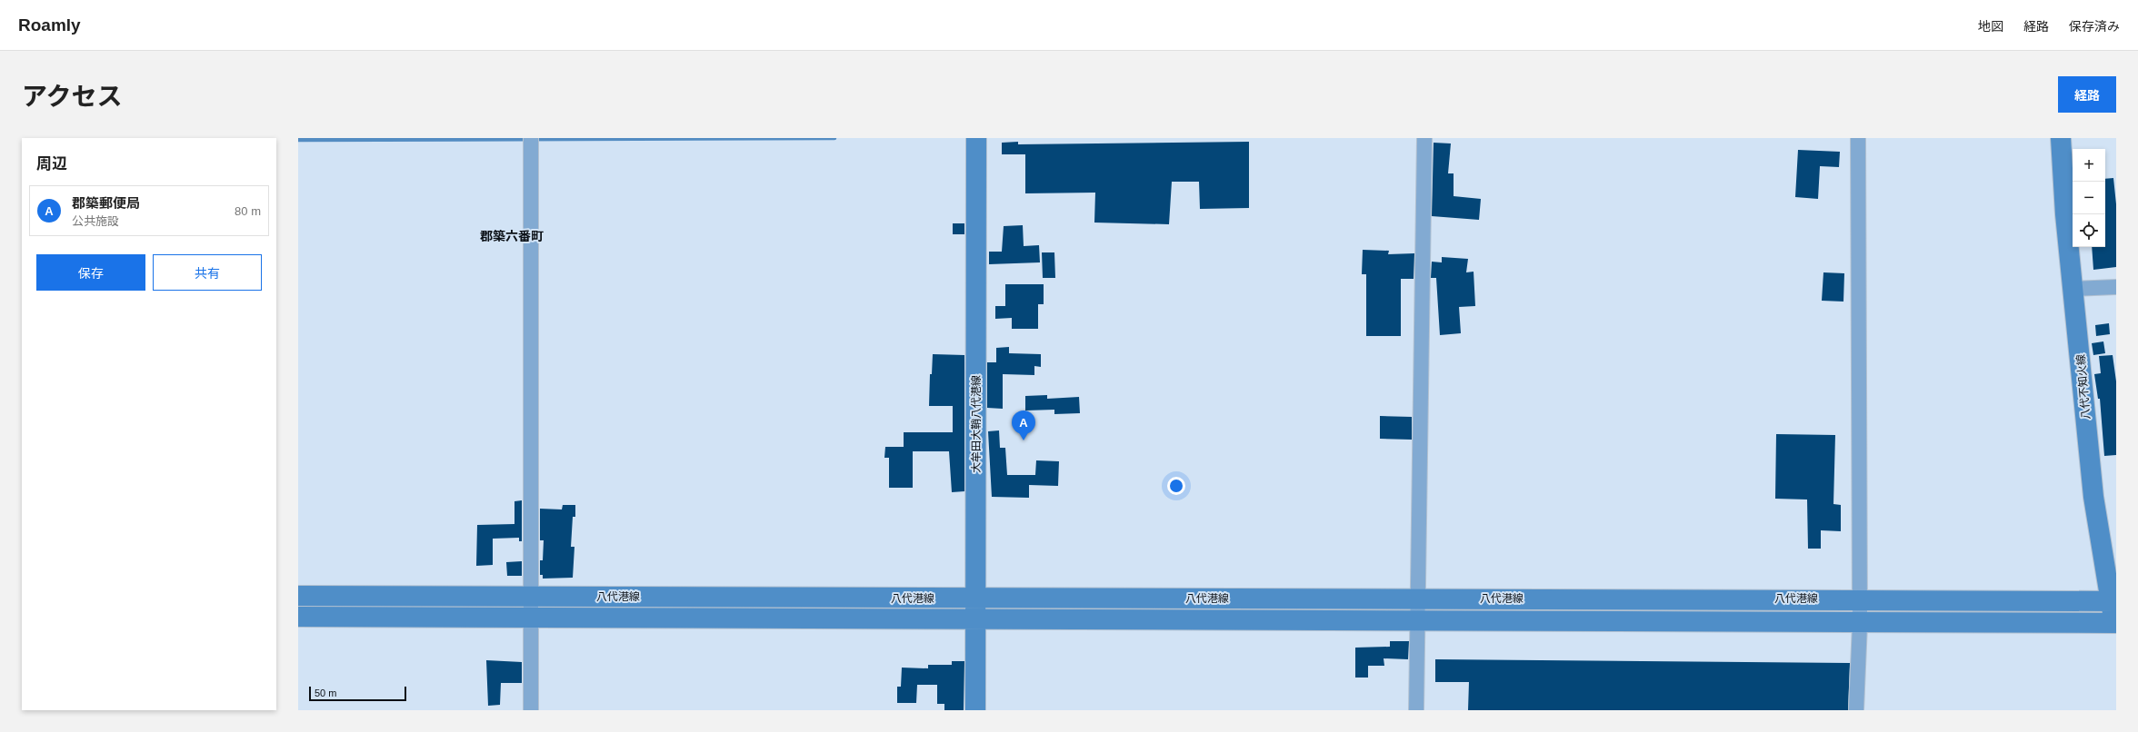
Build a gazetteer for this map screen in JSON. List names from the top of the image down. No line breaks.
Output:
{"streets":{"main road":["八代不知火線","大牟田大鞘八代港線","八代港線"]},"crossings":[["八代不知火線","八代港線"],["大牟田大鞘八代港線","八代港線"]],"districts":["郡築六番町"],"scale_bar":"50 m","page":{"header":"Roamly","nav":["地図","経路","保存済み"],"title":"アクセス","buttons":["経路",["保存","共有"]],"heading":"周辺","map_buttons":["+","−"],"list":[{"mark":"A","name":"郡築郵便局","note":"公共施設","value":"80 m"}],"pins":"A","scale":"50 m"}}
